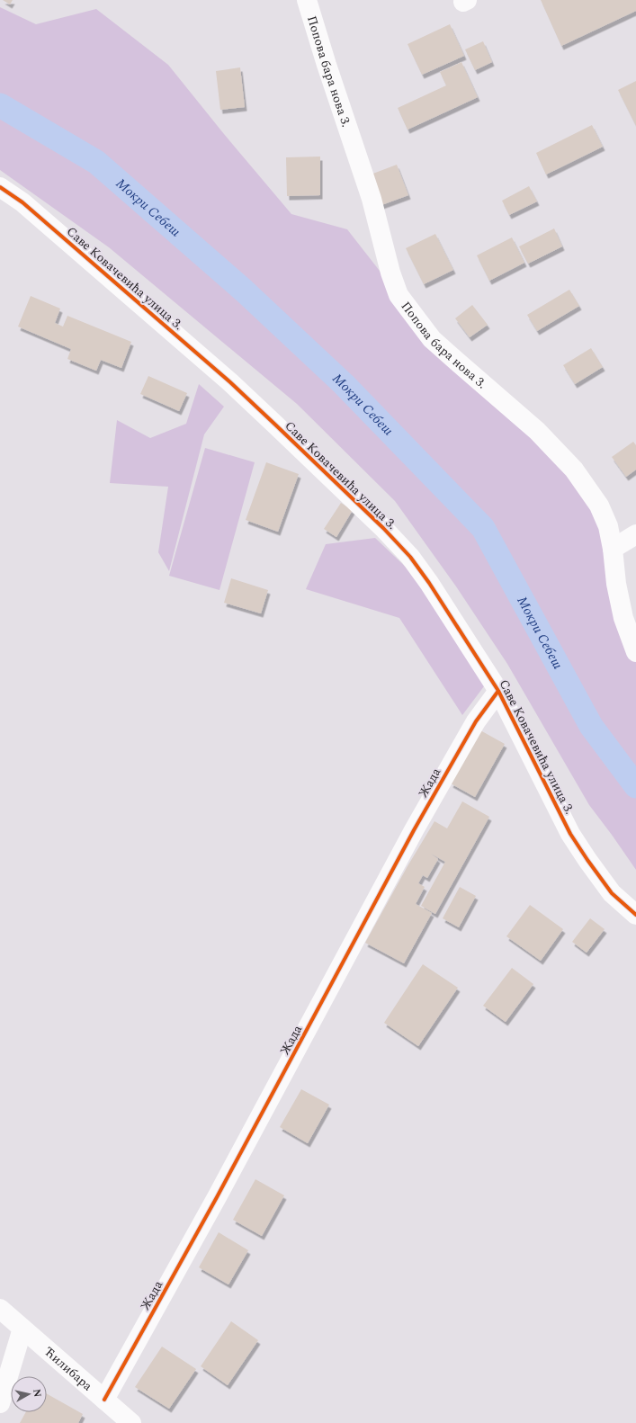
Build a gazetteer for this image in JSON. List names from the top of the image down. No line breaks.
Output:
{"streets":{"street":["Попова бара нова 3.","Саве Ковачевића улица 3.","Жада","Ћилибара"]},"crossings":[["Саве Ковачевића улица 3.","Жада"],["Жада","Ћилибара"]],"water":["Мокри Себеш"],"north":"right"}
